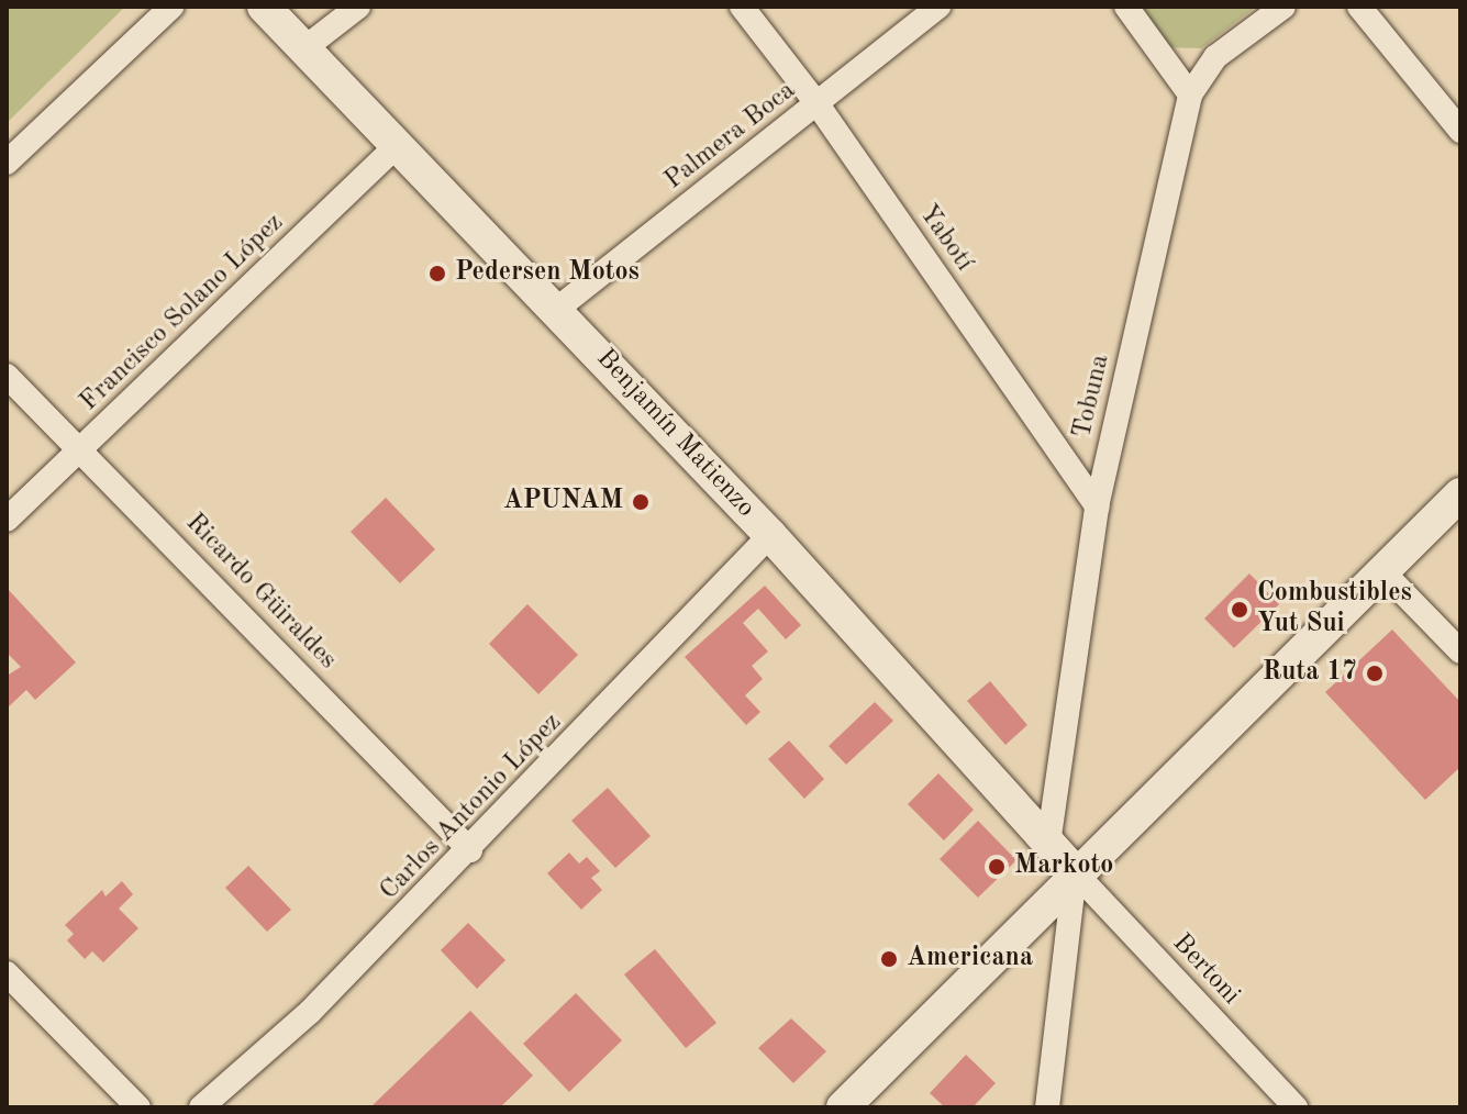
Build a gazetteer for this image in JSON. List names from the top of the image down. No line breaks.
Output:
{"streets":{"main road":["Benjamín Matienzo"],"street":["Palmera Boca","Yabotí","Francisco Solano López","Tobuna","Ricardo Güiraldes","Carlos Antonio López","Bertoni"]},"crossings":[["Palmera Boca","Yabotí"],["Palmera Boca","Benjamín Matienzo"],["Yabotí","Tobuna"],["Francisco Solano López","Benjamín Matienzo"],["Francisco Solano López","Ricardo Güiraldes"],["Tobuna","Benjamín Matienzo"],["Benjamín Matienzo","Carlos Antonio López"],["Benjamín Matienzo","Bertoni"],["Ricardo Güiraldes","Carlos Antonio López"]],"places":["Pedersen Motos","APUNAM","Combustibles Yut Sui","Ruta 17","Markoto","Americana"]}
